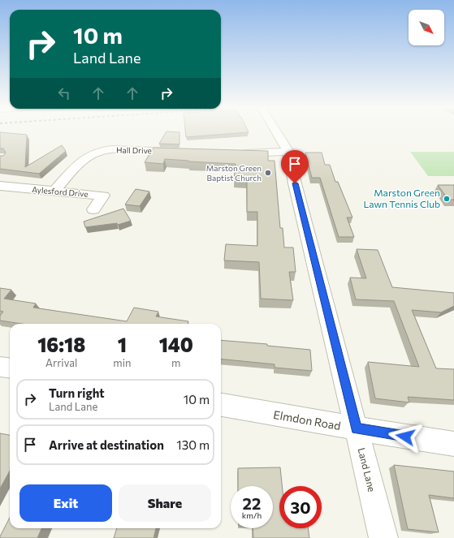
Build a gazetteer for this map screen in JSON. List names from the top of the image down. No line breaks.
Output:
{"streets":{"street":["Hall Drive","Aylesford Drive","Elmdon Road","Land Lane"]},"crossings":[["Hall Drive","Aylesford Drive"],["Elmdon Road","Land Lane"]],"places":["Marston Green Baptist Church","Marston Green Lawn Tennis Club"],"north":"bottom right","page":{"turn":["10 m","Land Lane"],"eta":["16:18","Arrival","1","min","140","m"],"list":[{"name":"Turn right","note":"Land Lane","value":"10 m"},{"name":"Arrive at destination","value":"130 m"}],"buttons":["Exit","Share"],"speed":"22 km/h","limit":"30"}}
